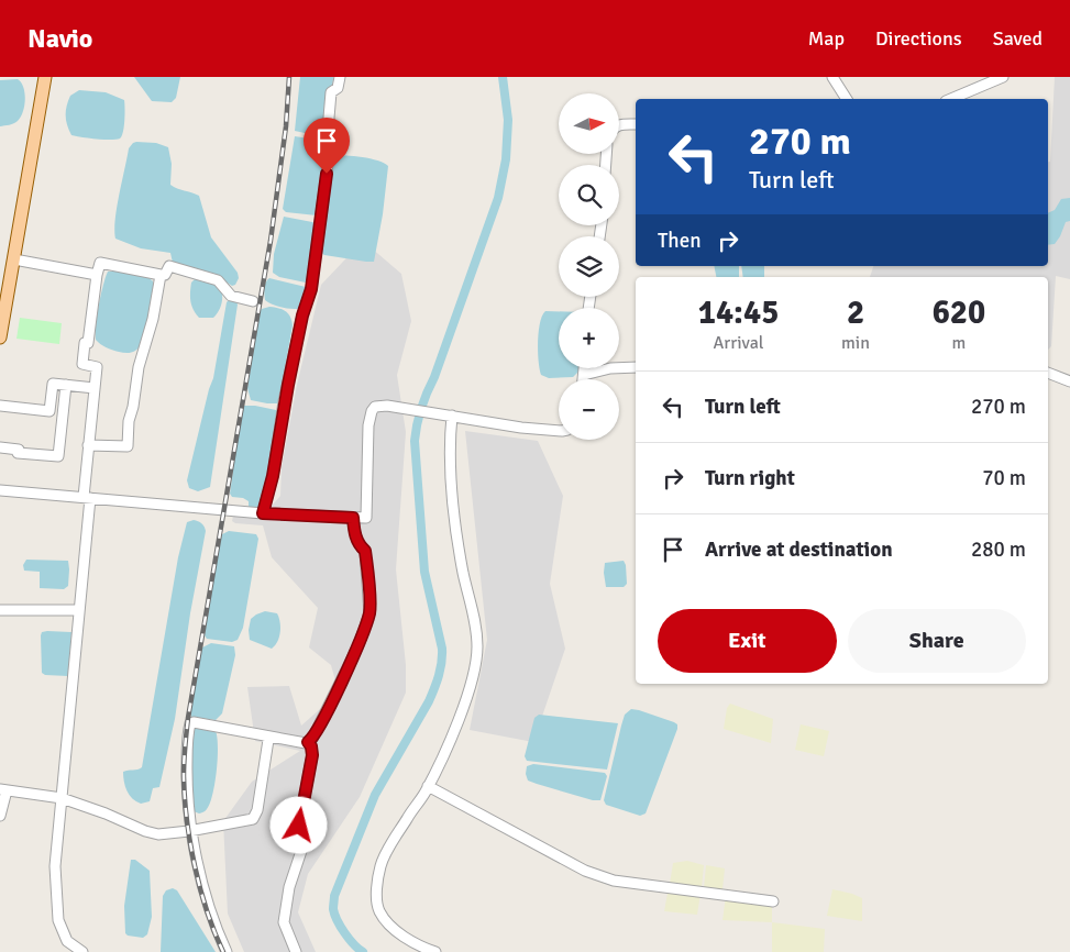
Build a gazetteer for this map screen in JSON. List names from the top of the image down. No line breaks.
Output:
{"north":"right","page":{"header":"Navio","nav":["Map","Directions","Saved"],"map_buttons":["+","−"],"turn":["270 m","Turn left"],"then":"Then","eta":["14:45","Arrival","2","min","620","m"],"list":[{"name":"Turn left","value":"270 m"},{"name":"Turn right","value":"70 m"},{"name":"Arrive at destination","value":"280 m"}],"buttons":["Exit","Share"]}}
